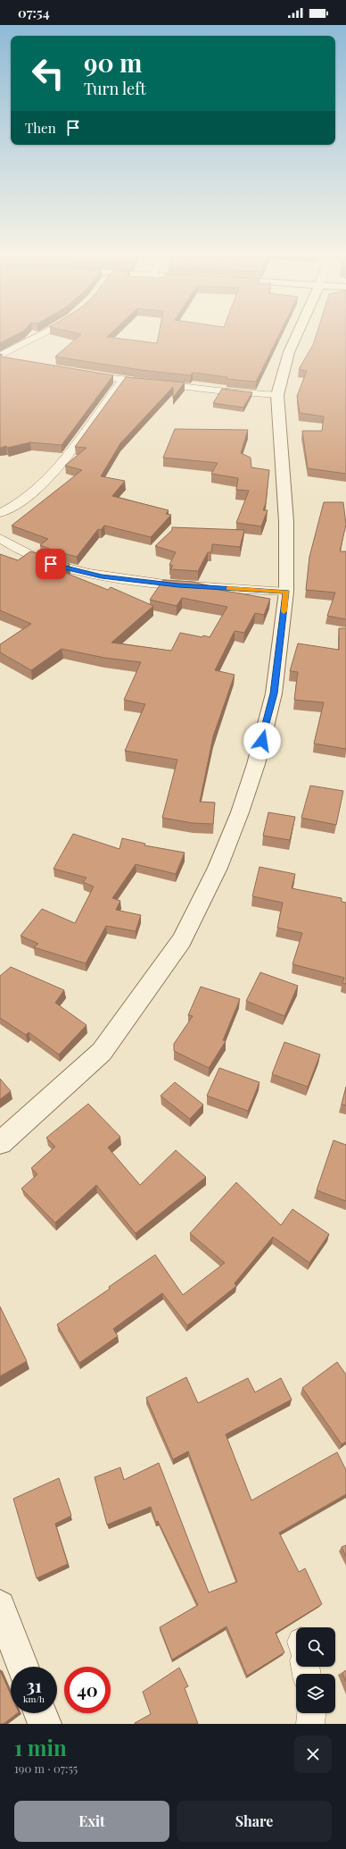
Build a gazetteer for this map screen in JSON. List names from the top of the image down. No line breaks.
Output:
{"page":{"status":"07:54","turn":["90 m","Turn left"],"then":"Then","speed":"31 km/h","limit":"40","heading":["1 min","190 m · 07:55"],"buttons":["Exit","Share"]}}
